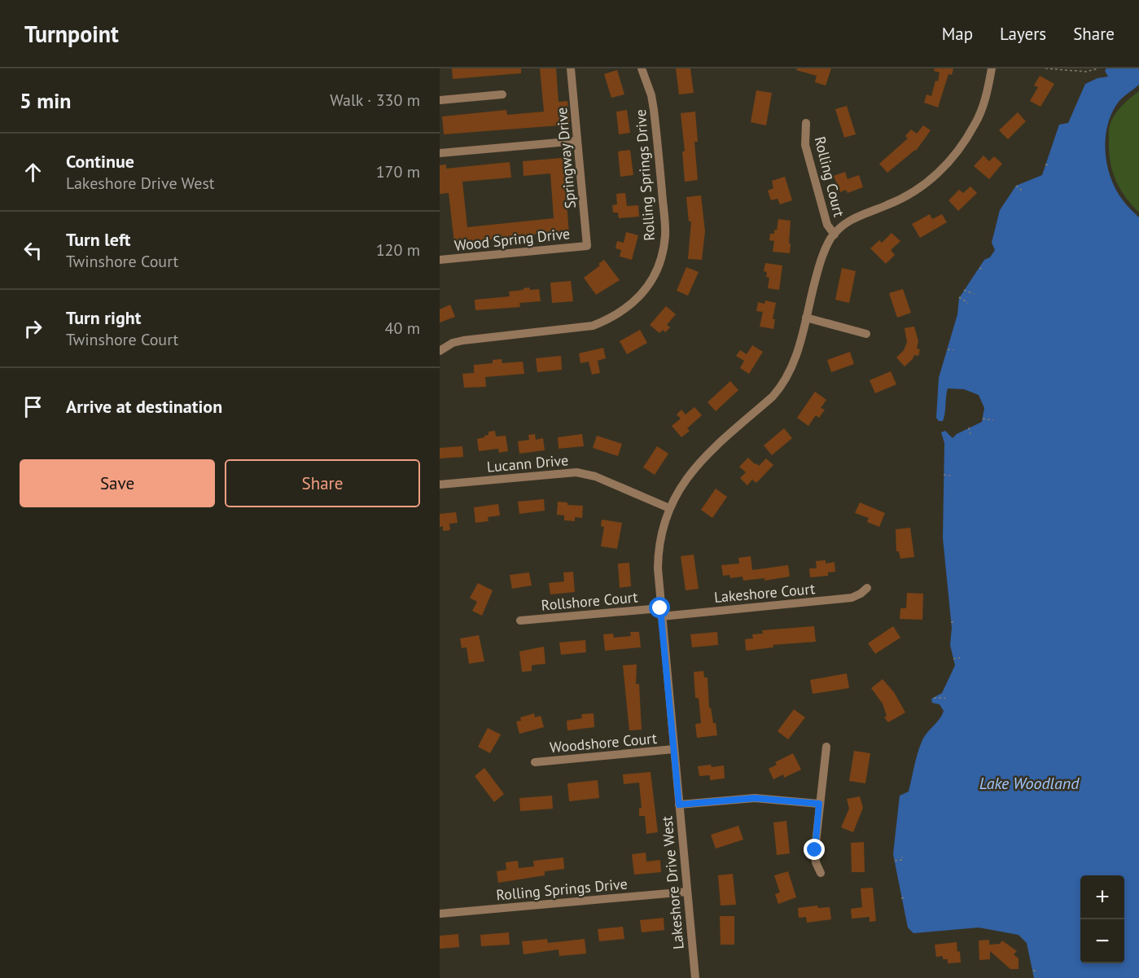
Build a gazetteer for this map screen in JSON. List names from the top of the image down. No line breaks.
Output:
{"streets":{"street":["Springway Drive","Rolling Springs Drive","Rolling Court","Wood Spring Drive","Lucann Drive","Lakeshore Court","Rollshore Court","Woodshore Court","Lakeshore Drive West"]},"crossings":[["Springway Drive","Wood Spring Drive"],["Rolling Springs Drive","Lakeshore Drive West"],["Rolling Court","Lakeshore Drive West"],["Lucann Drive","Lakeshore Drive West"],["Lakeshore Court","Rollshore Court"],["Lakeshore Court","Lakeshore Drive West"],["Rollshore Court","Lakeshore Drive West"],["Woodshore Court","Lakeshore Drive West"]],"water":["Lake Woodland"],"page":{"header":"Turnpoint","nav":["Map","Layers","Share"],"heading":["5 min","Walk · 330 m"],"list":[["Continue","Lakeshore Drive West","170 m"],["Turn left","Twinshore Court","120 m"],["Turn right","Twinshore Court","40 m"],"Arrive at destination"],"buttons":["Save","Share"],"map_buttons":["+","−"]}}
